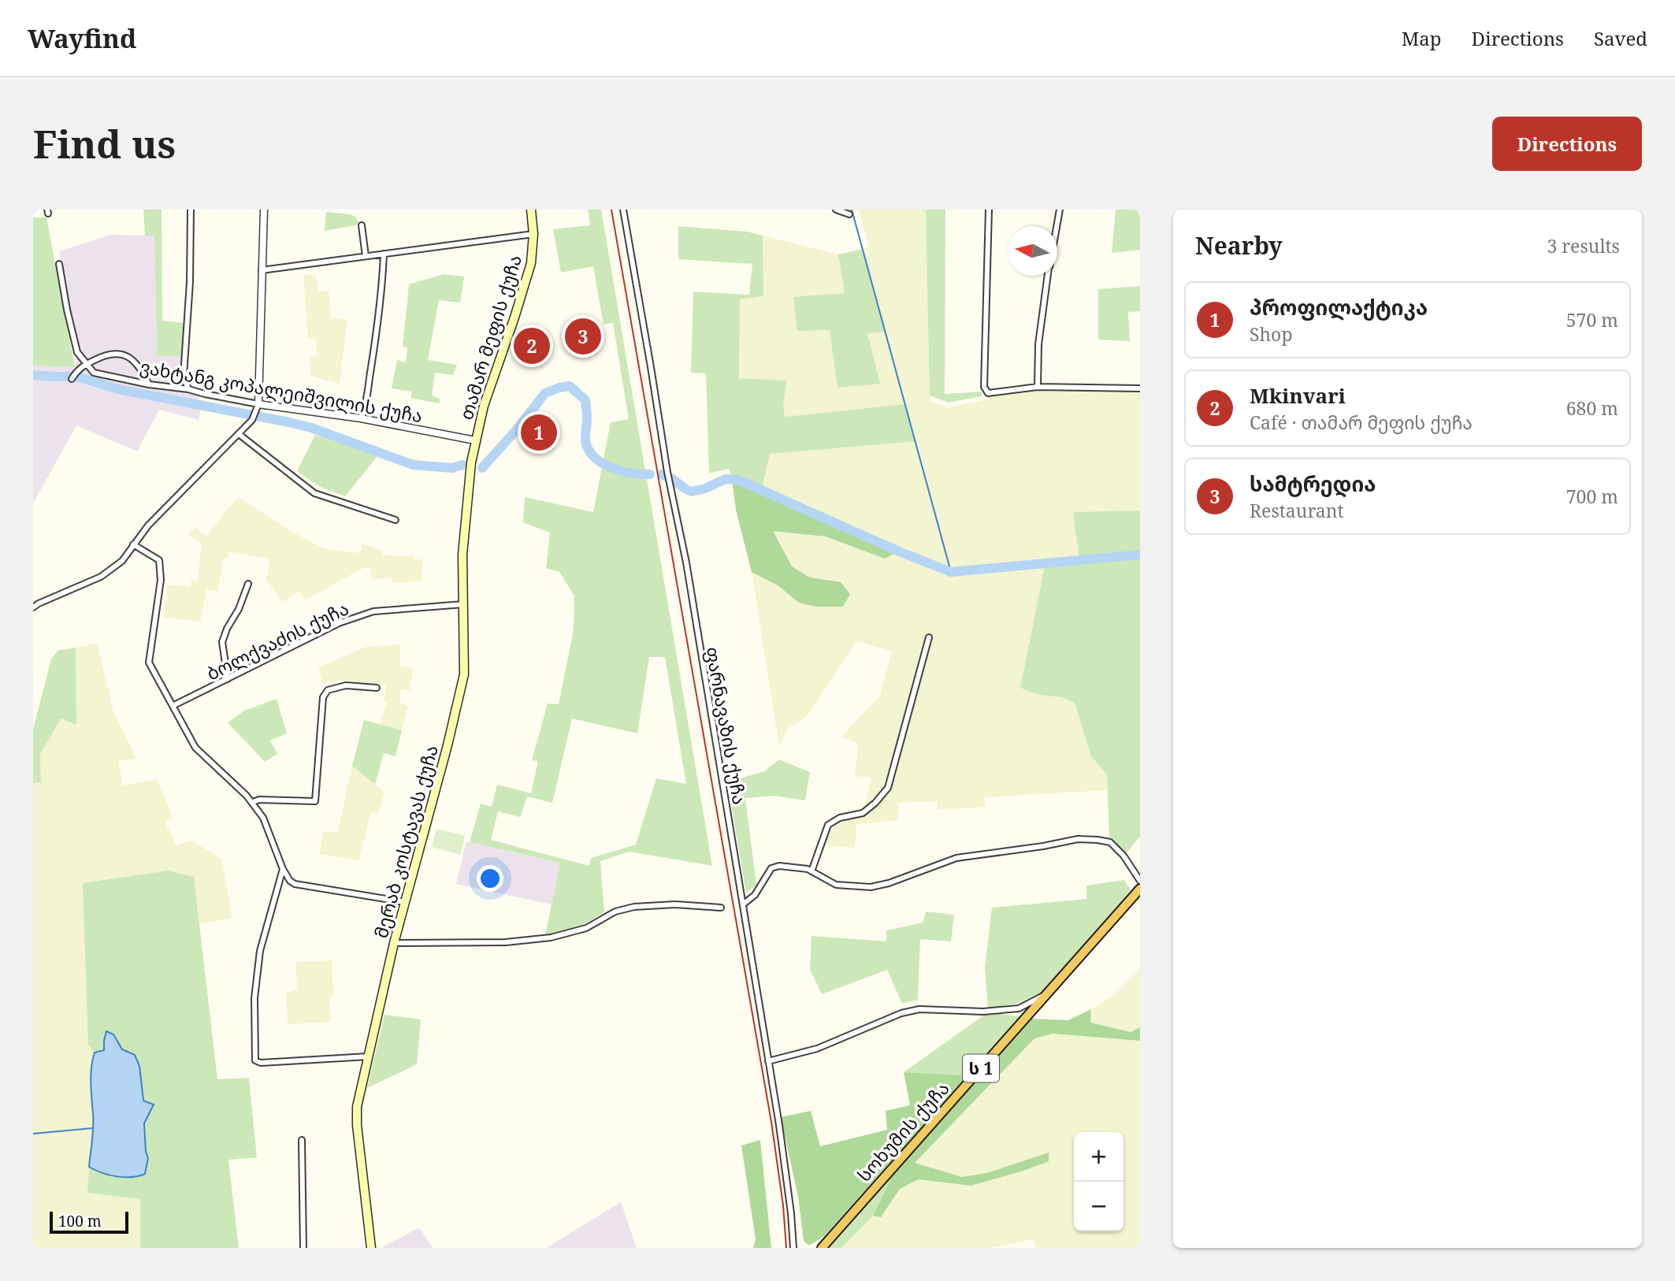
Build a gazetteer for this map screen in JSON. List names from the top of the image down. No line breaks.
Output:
{"streets":{"highway":["ს 1","სოხუმის ქუჩა"],"main road":["თამარ მეფის ქუჩა","მერაბ კოსტავას ქუჩა"],"street":["ვახტანგ კოპალეიშვილის ქუჩა","ბოლქვაძის ქუჩა","ფარნავაზის ქუჩა"]},"crossings":[["თამარ მეფის ქუჩა","ვახტანგ კოპალეიშვილის ქუჩა"],["თამარ მეფის ქუჩა","მერაბ კოსტავას ქუჩა"],["ვახტანგ კოპალეიშვილის ქუჩა","მერაბ კოსტავას ქუჩა"],["ბოლქვაძის ქუჩა","მერაბ კოსტავას ქუჩა"]],"scale_bar":"100 m","north":"left","page":{"header":"Wayfind","nav":["Map","Directions","Saved"],"buttons":"Directions","title":"Find us","heading":["Nearby","3 results"],"list":[{"mark":"1","name":"პროფილაქტიკა","note":"Shop","value":"570 m"},{"mark":"2","name":"Mkinvari","note":"Café · თამარ მეფის ქუჩა","value":"680 m"},{"mark":"3","name":"სამტრედია","note":"Restaurant","value":"700 m"}],"pins":["3","2","1"],"map_buttons":["+","−"],"scale":"100 m"}}
